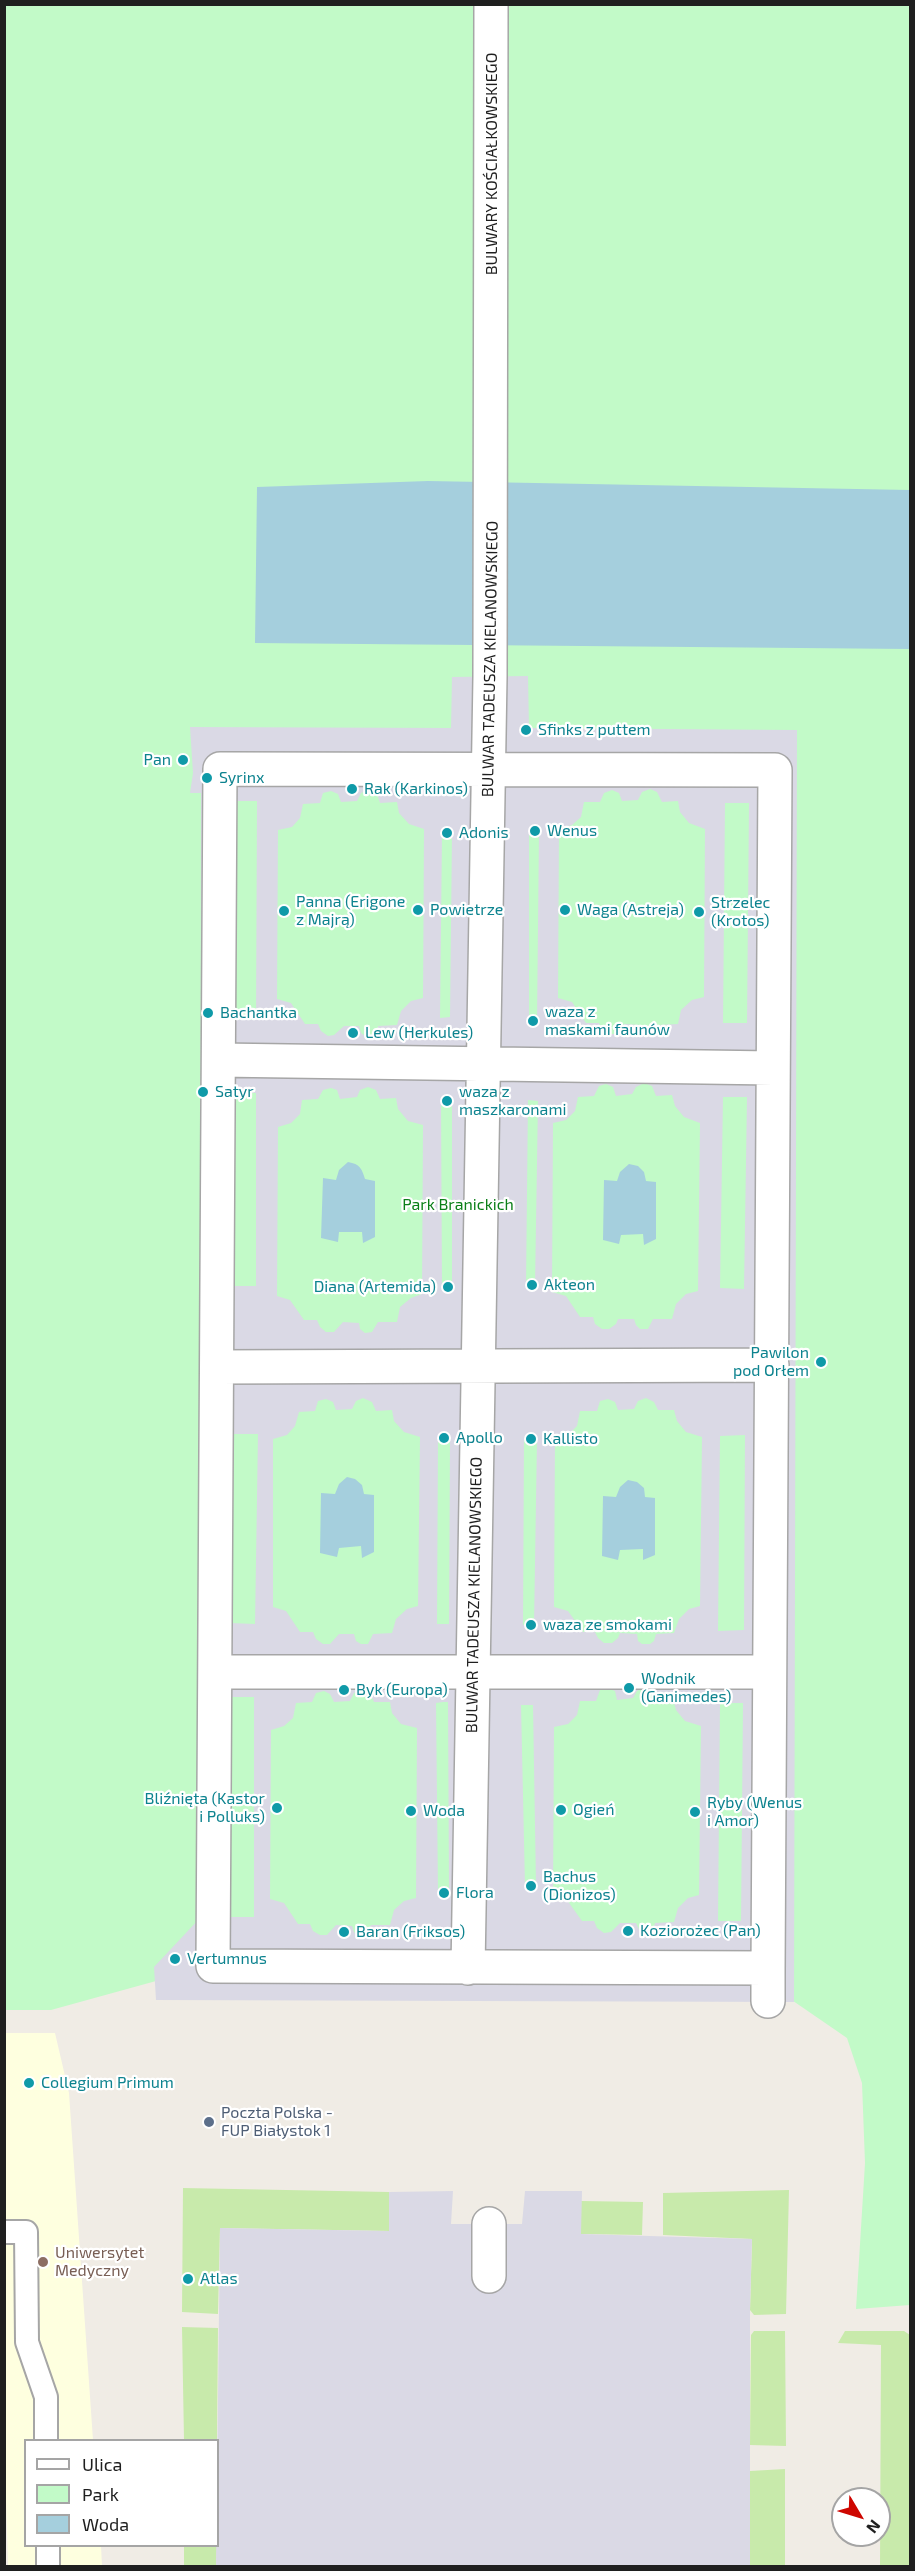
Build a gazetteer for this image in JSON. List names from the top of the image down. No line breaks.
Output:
{"streets":{"street":["BULWARY KOŚCIAŁKOWSKIEGO","BULWAR TADEUSZA KIELANOWSKIEGO"]},"crossings":[["BULWARY KOŚCIAŁKOWSKIEGO","BULWAR TADEUSZA KIELANOWSKIEGO"]],"parks":["Park Branickich"],"places":["Sfinks z puttem","Pan","Syrinx","Rak (Karkinos)","Wenus","Adonis","Powietrze","Waga (Astreja)","Panna (Erigone z Majrą)","Strzelec (Krotos)","Bachantka","waza z maskami faunów","Lew (Herkules)","Satyr","waza z maszkaronami","Akteon","Diana (Artemida)","Pawilon pod Orłem","Apollo","Kallisto","waza ze smokami","Wodnik (Ganimedes)","Byk (Europa)","Bliźnięta (Kastor i Polluks)","Ogień","Woda","Ryby (Wenus i Amor)","Bachus (Dionizos)","Flora","Koziorożec (Pan)","Baran (Friksos)","Vertumnus","Collegium Primum","Poczta Polska - FUP Białystok 1","Uniwersytet Medyczny","Atlas"],"legend":["Ulica","Park","Woda"],"north":"bottom right"}
